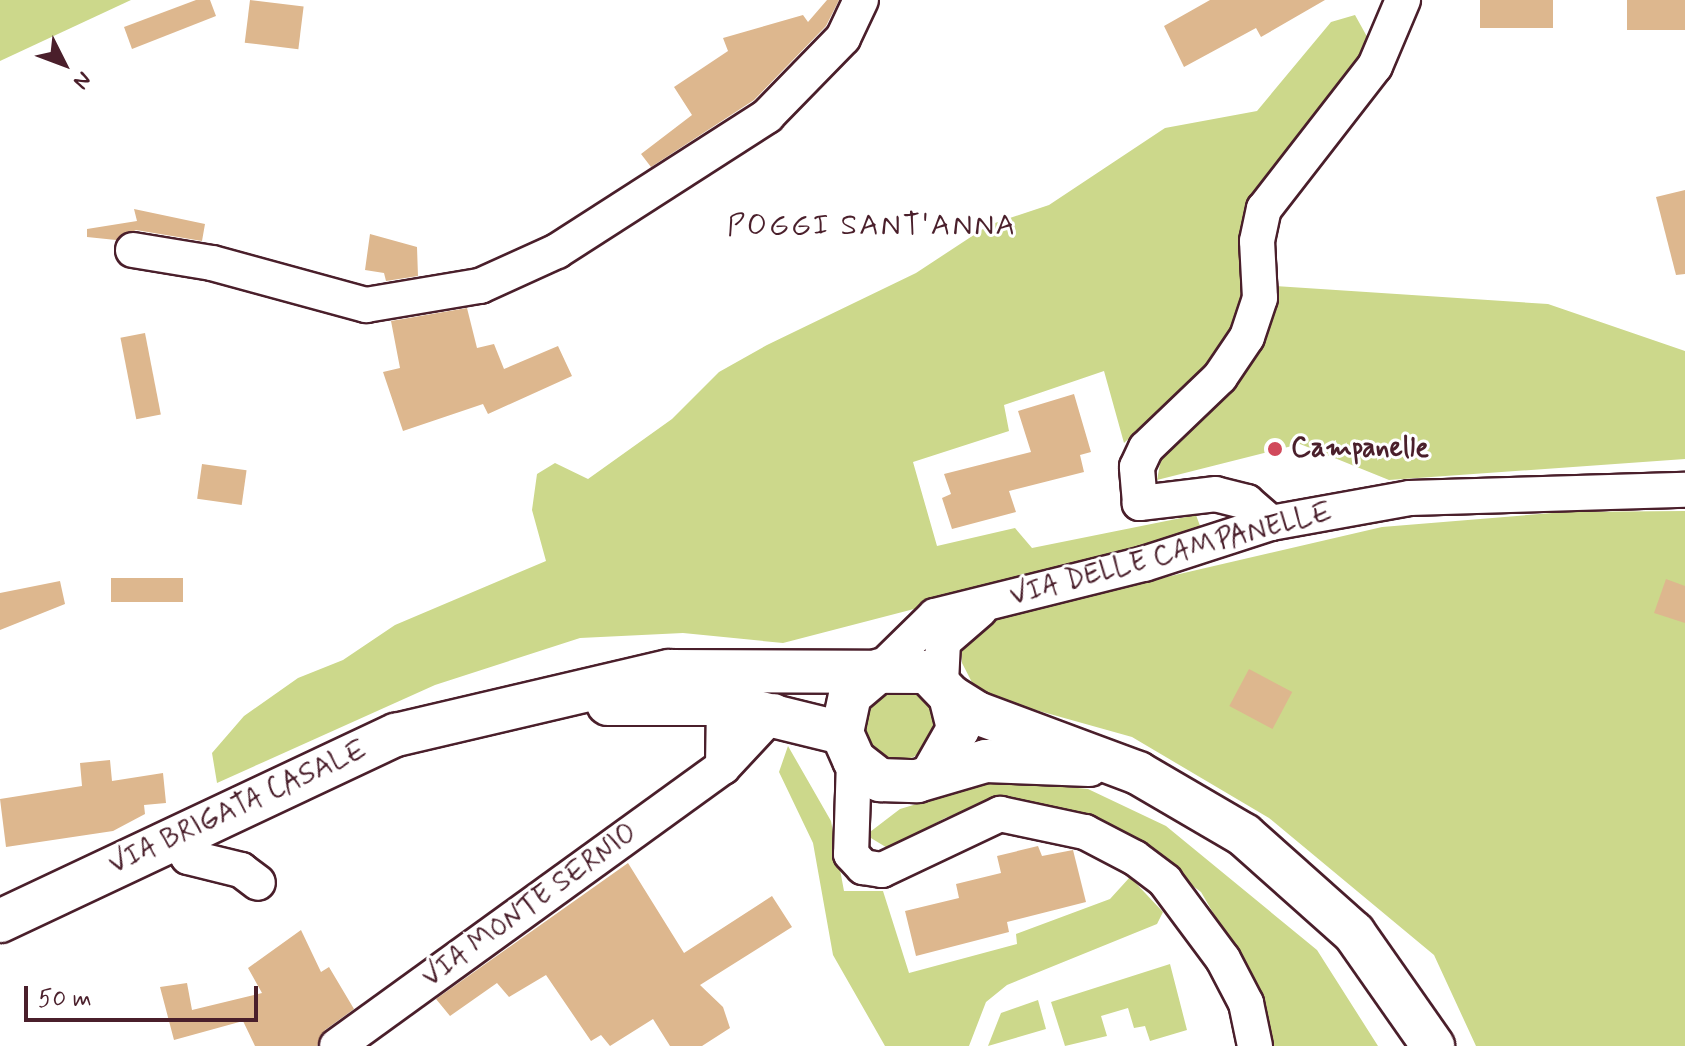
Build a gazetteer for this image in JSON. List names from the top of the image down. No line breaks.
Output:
{"streets":{"main road":["VIA BRIGATA CASALE"],"street":["VIA DELLE CAMPANELLE","VIA MONTE SERNIO"]},"crossings":[["VIA DELLE CAMPANELLE","VIA BRIGATA CASALE"],["VIA BRIGATA CASALE","VIA MONTE SERNIO"]],"districts":["POGGI SANT'ANNA"],"places":["Campanelle"],"scale_bar":"50 m","north":"bottom right"}
